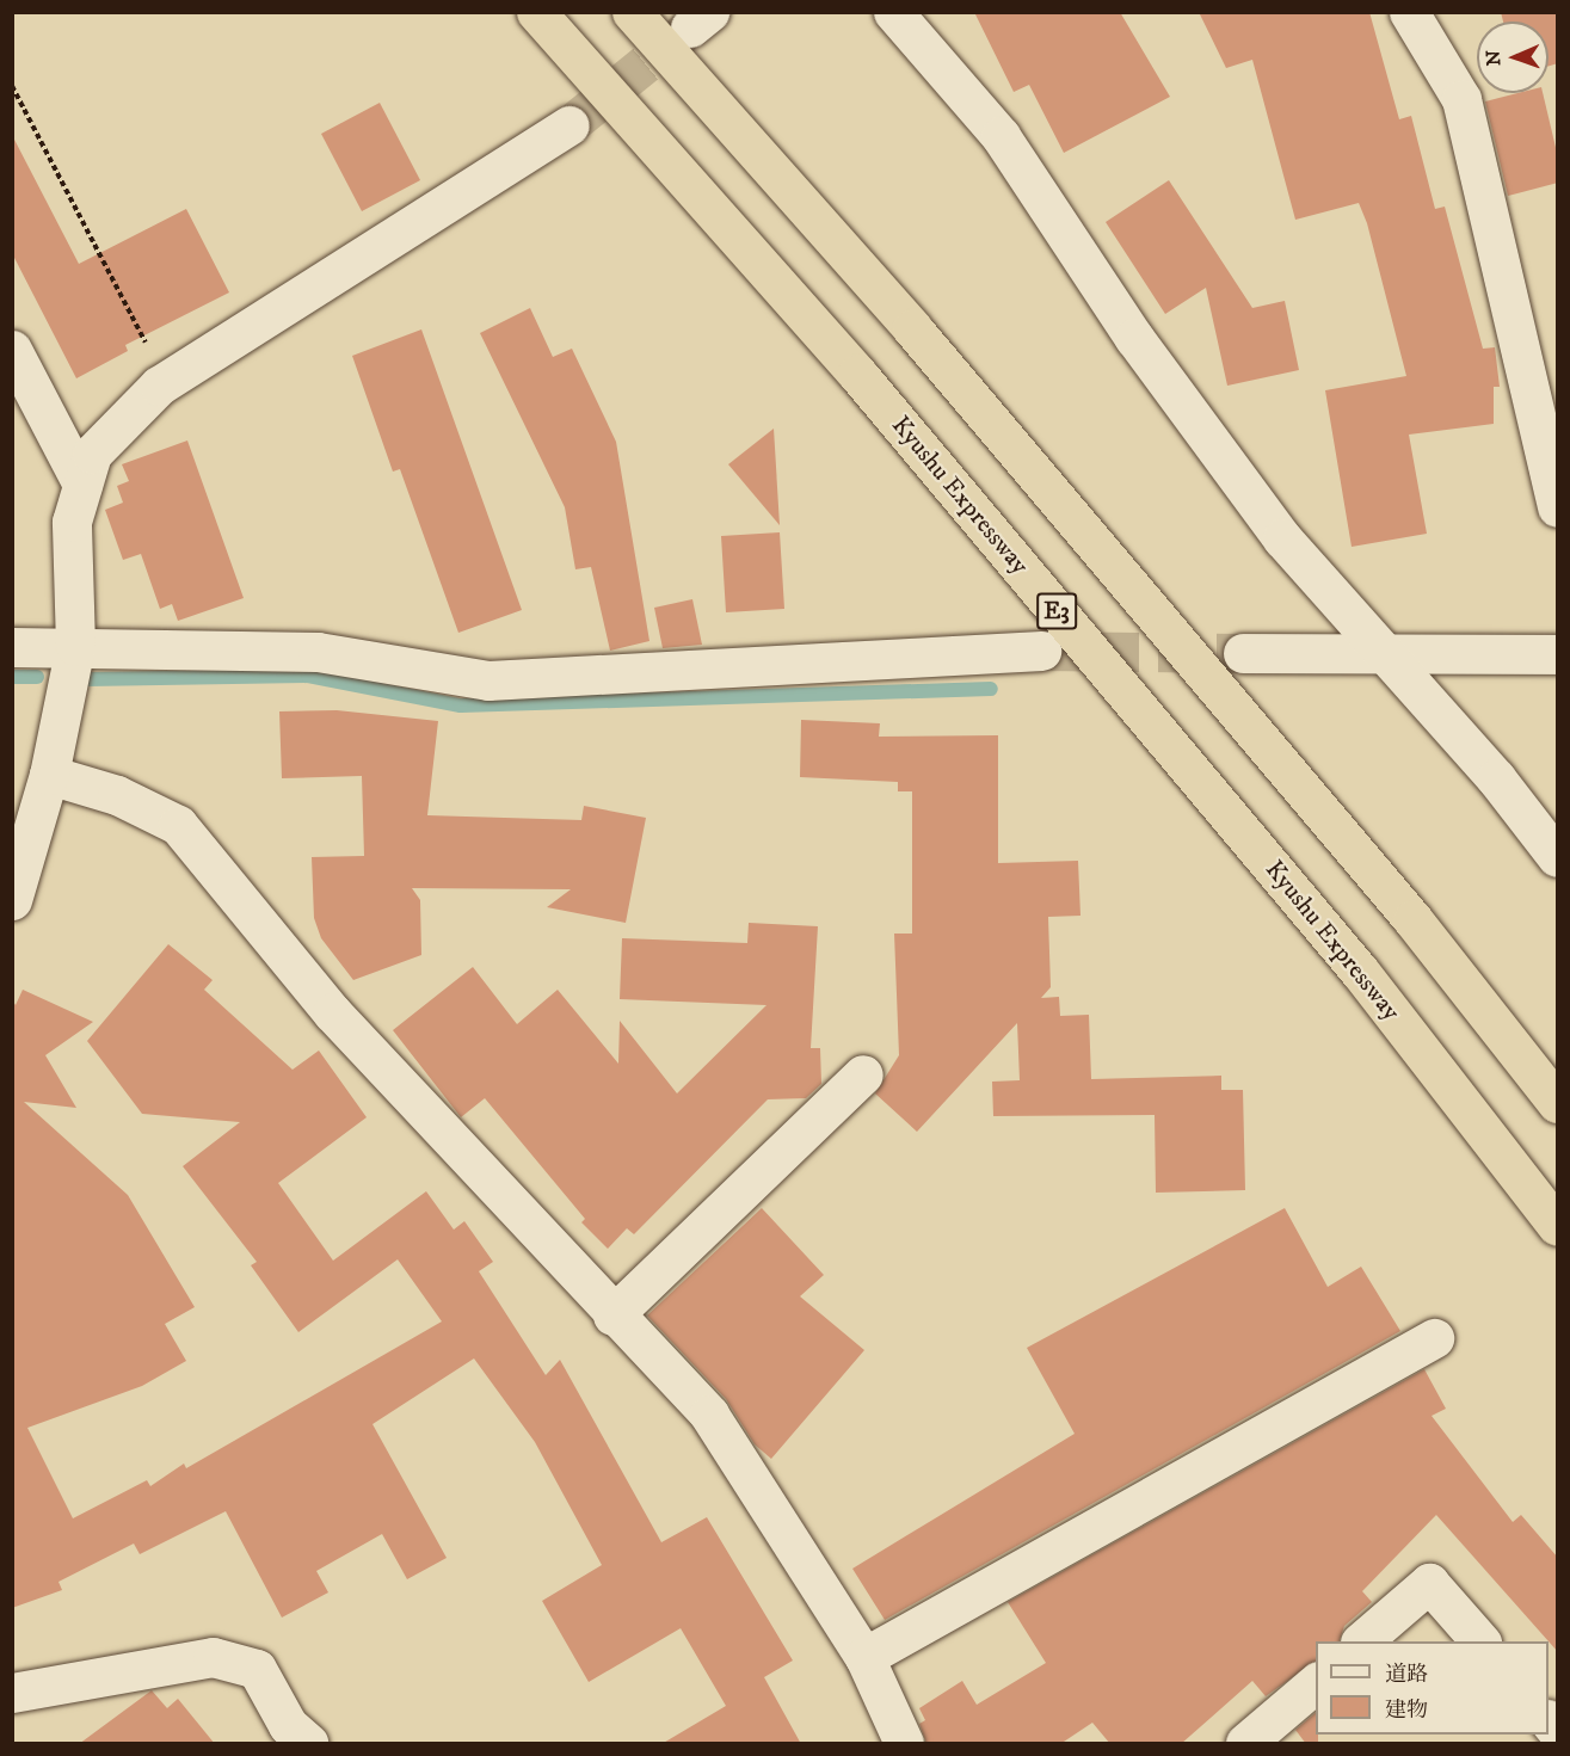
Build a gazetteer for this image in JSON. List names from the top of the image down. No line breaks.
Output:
{"streets":{"highway":["Kyushu Expressway","E3"]},"legend":["道路","建物"],"north":"left"}
